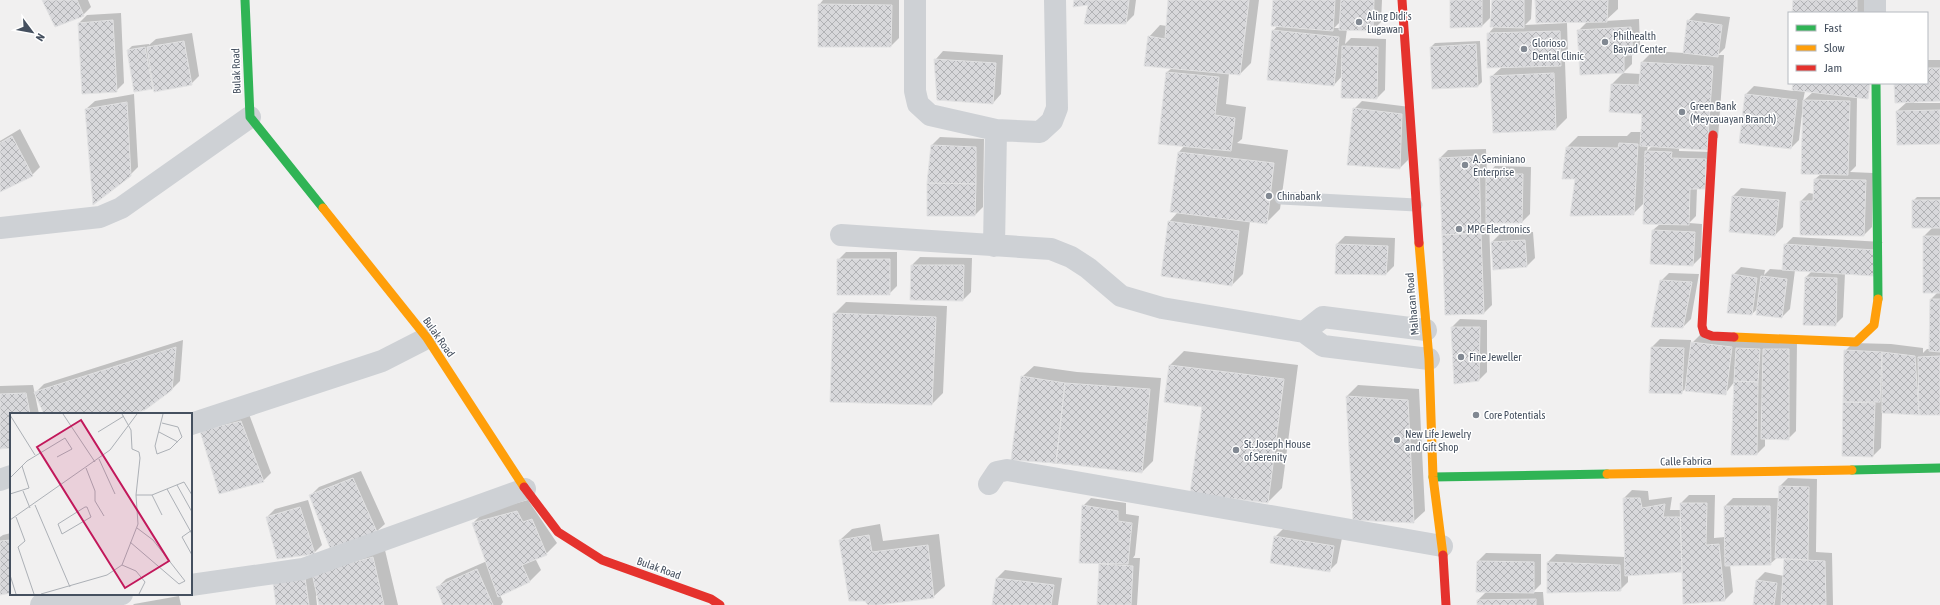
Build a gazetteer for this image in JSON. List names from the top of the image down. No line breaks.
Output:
{"streets":{"street":["Bulak Road","Malhacan Road","Calle Fabrica"]},"crossings":[["Malhacan Road","Calle Fabrica"]],"places":["Aling Didi's Lugawan","Philhealth Bayad Center","Glorioso Dental Clinic","Green Bank (Meycauayan Branch)","A. Seminiano Enterprise","Chinabank","MPC Electronics","Fine Jeweller","Core Potentials","New Life Jewelry and Gift Shop","St. Joseph House of Serenity"],"legend":["Fast","Slow","Jam"],"north":"bottom right"}
